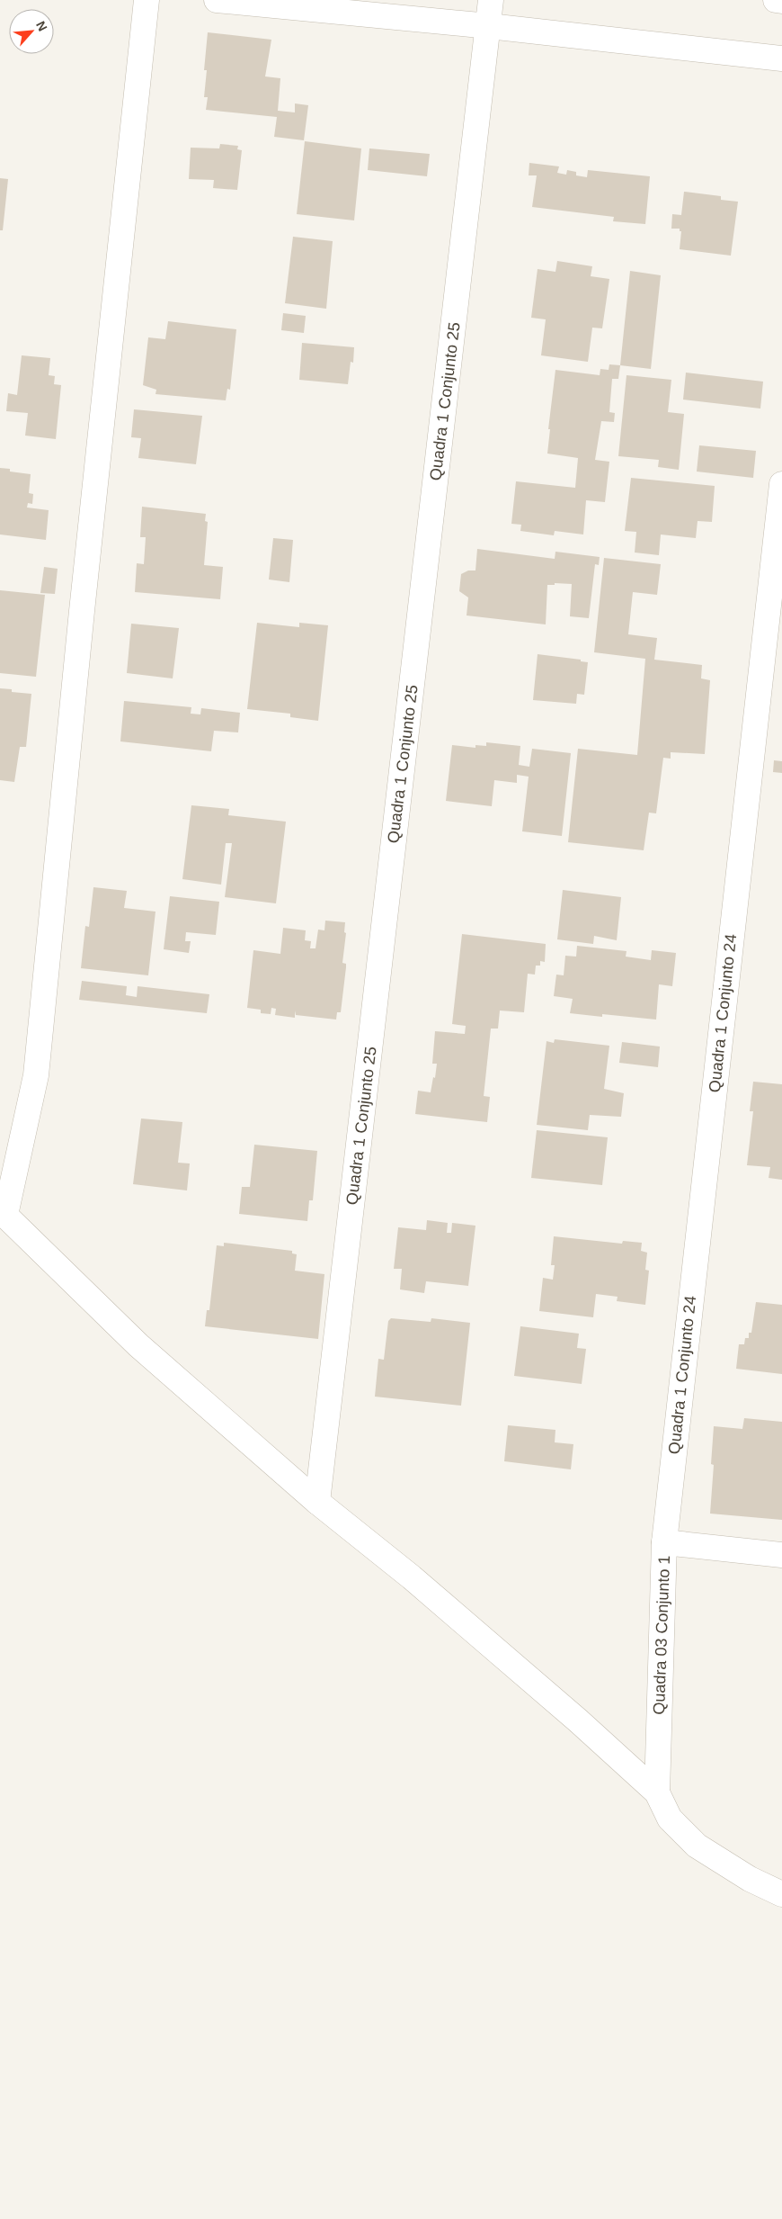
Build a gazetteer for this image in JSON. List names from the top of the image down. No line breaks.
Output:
{"streets":{"street":["Quadra 1 Conjunto 25","Quadra 1 Conjunto 24","Quadra 03 Conjunto 1"]},"crossings":[["Quadra 1 Conjunto 24","Quadra 03 Conjunto 1"]],"north":"top right"}
